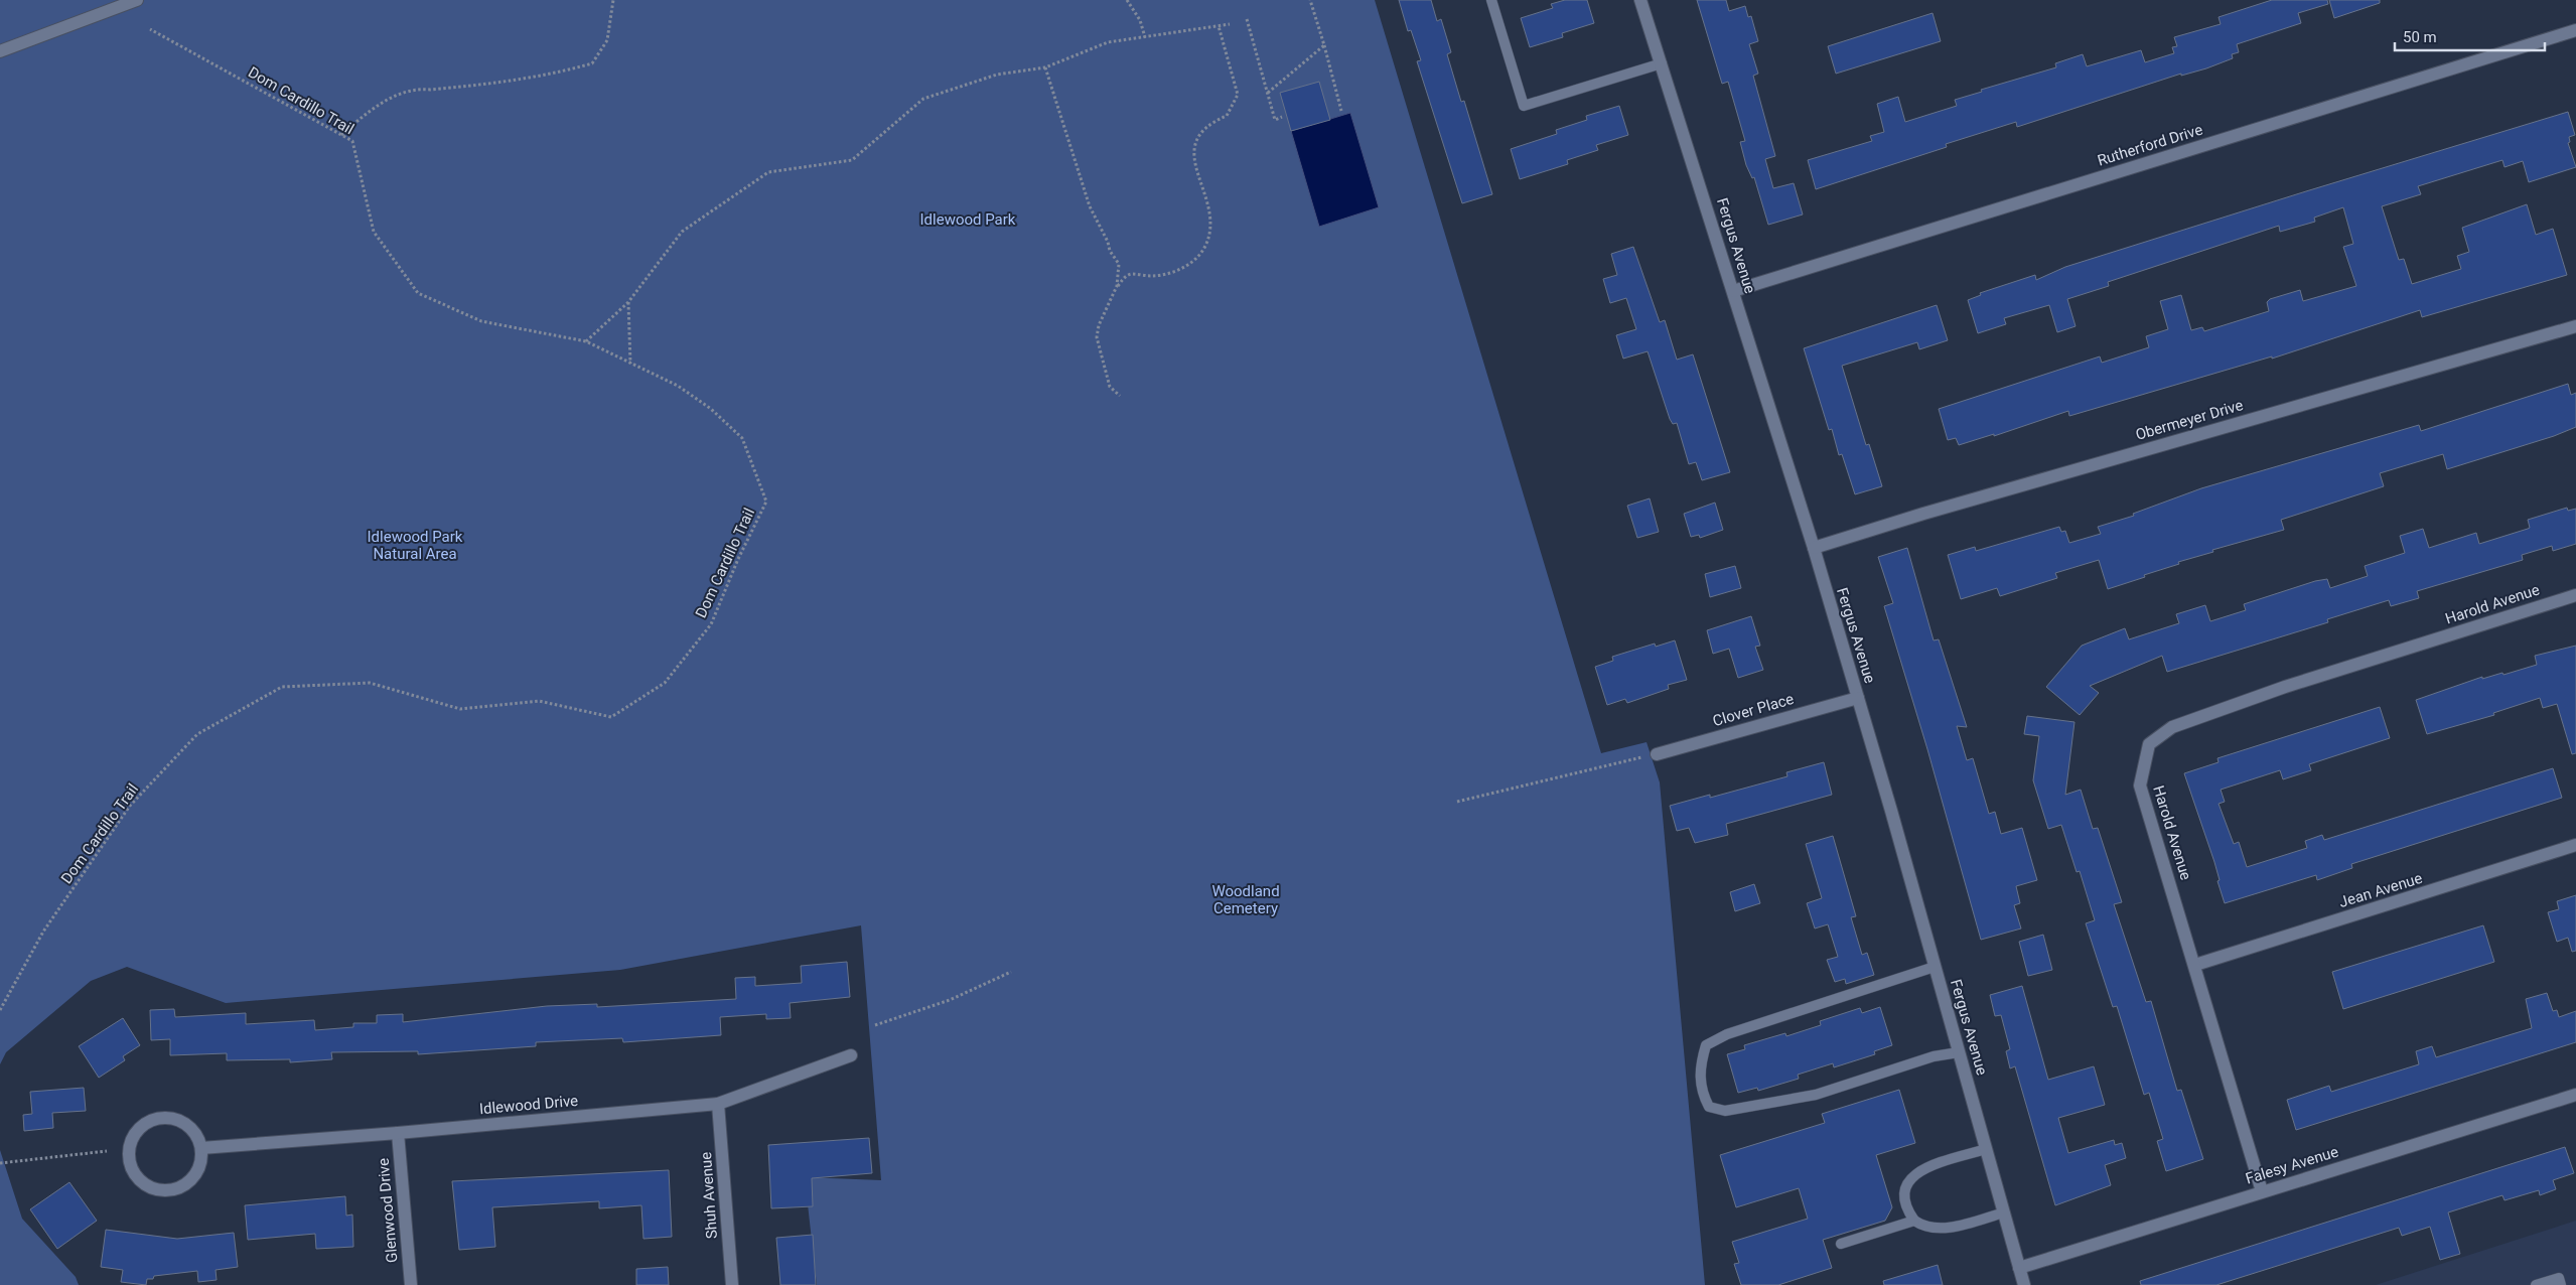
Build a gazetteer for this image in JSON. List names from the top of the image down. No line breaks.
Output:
{"streets":{"street":["Rutherford Drive","Fergus Avenue","Obermeyer Drive","Harold Avenue","Clover Place","Jean Avenue","Idlewood Drive","Falesy Avenue","Shuh Avenue","Glenwood Drive"],"path":["Dom Cardillo Trail"]},"crossings":[["Rutherford Drive","Fergus Avenue"],["Fergus Avenue","Obermeyer Drive"],["Fergus Avenue","Clover Place"],["Fergus Avenue","Falesy Avenue"],["Harold Avenue","Jean Avenue"],["Harold Avenue","Falesy Avenue"],["Idlewood Drive","Shuh Avenue"],["Idlewood Drive","Glenwood Drive"]],"parks":["Idlewood Park","Idlewood Park Natural Area","Woodland Cemetery"],"scale_bar":"50 m"}
